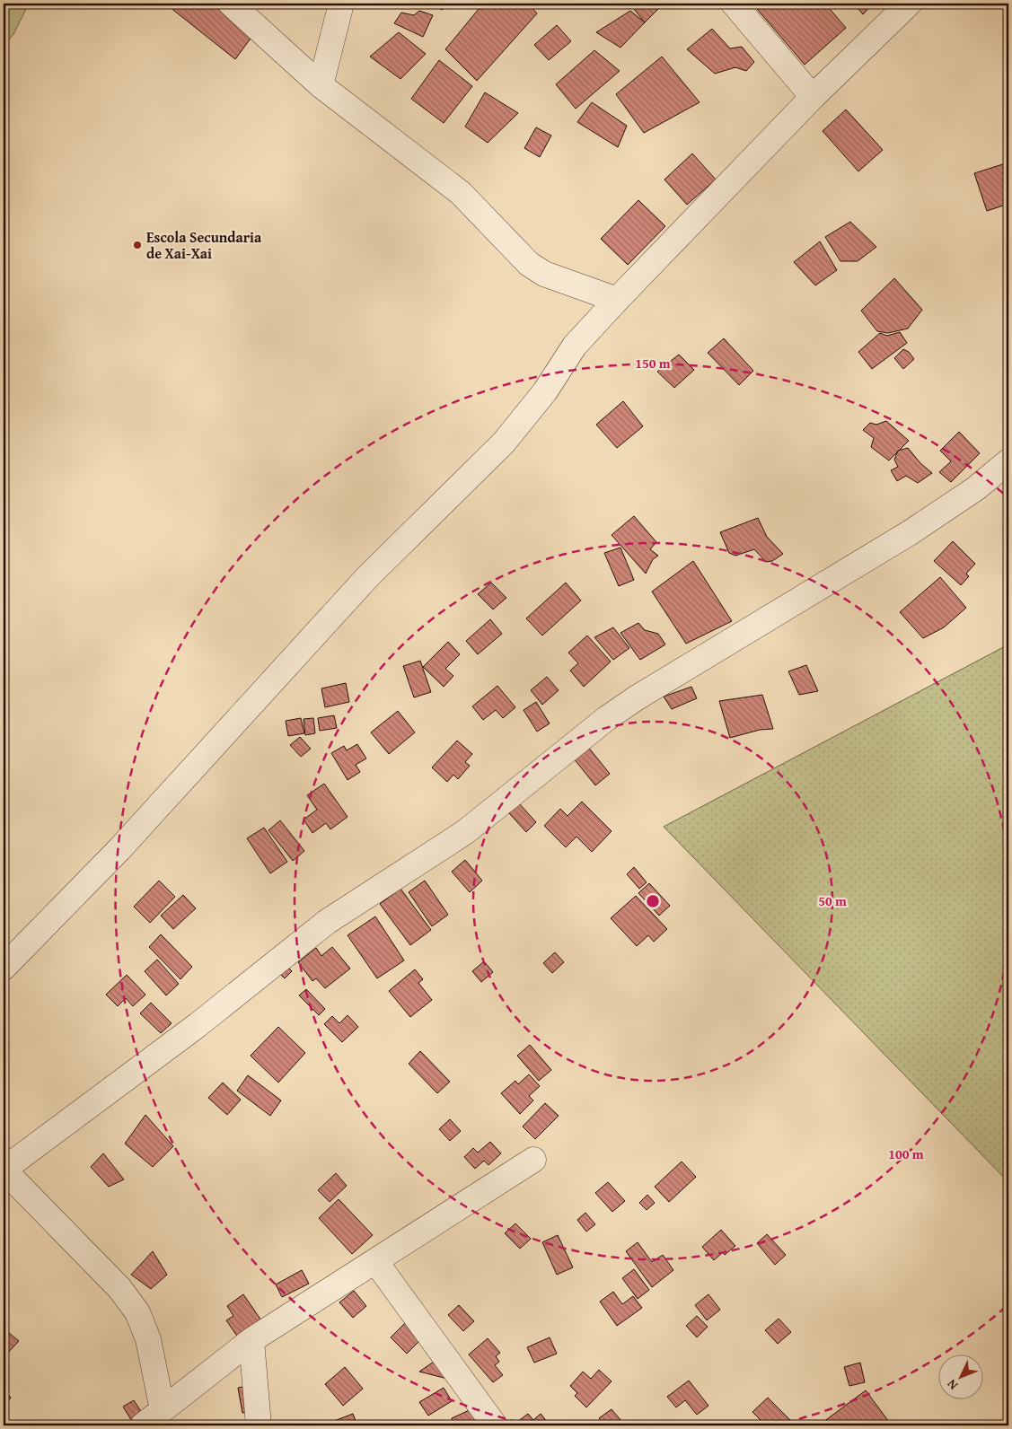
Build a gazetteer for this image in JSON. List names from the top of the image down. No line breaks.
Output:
{"places":["Escola Secundaria de Xai-Xai"],"north":"bottom left","rings":["150 m","50 m","100 m"]}
